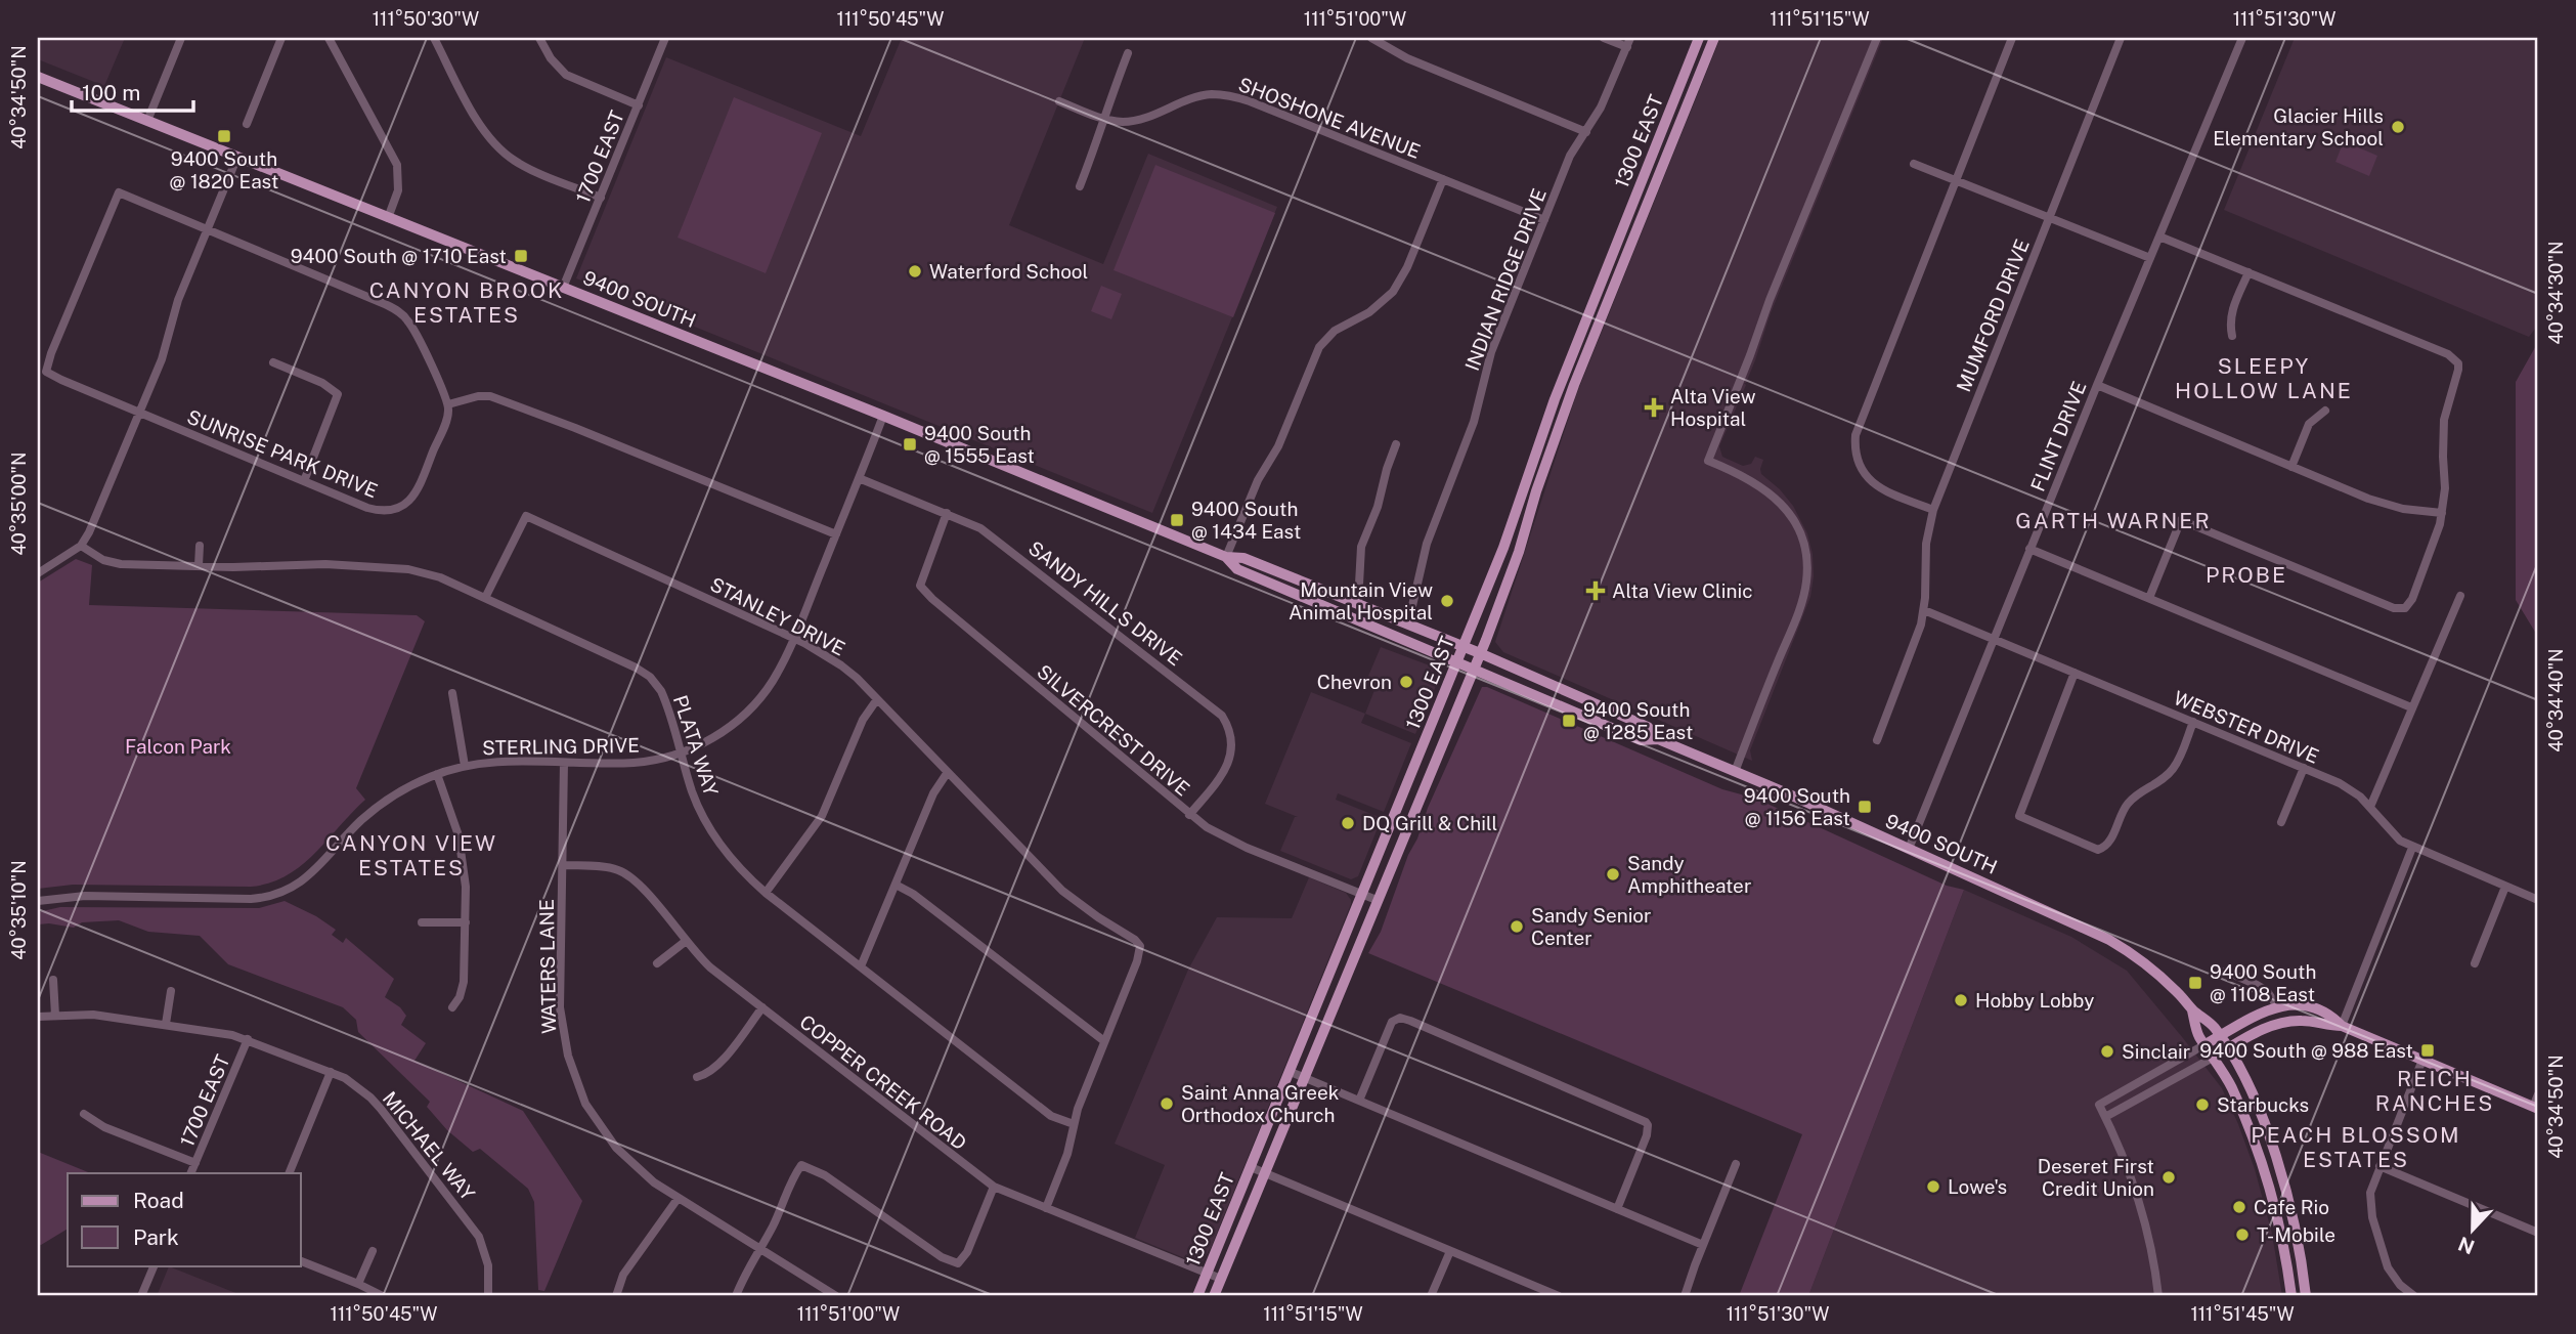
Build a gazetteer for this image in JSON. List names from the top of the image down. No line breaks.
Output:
{"streets":{"main road":["1300 EAST","9400 SOUTH"],"street":["SHOSHONE AVENUE","1700 EAST","INDIAN RIDGE DRIVE","MUMFORD DRIVE","FLINT DRIVE","SUNRISE PARK DRIVE","SANDY HILLS DRIVE","STANLEY DRIVE","WEBSTER DRIVE","SILVERCREST DRIVE","PLATA WAY","STERLING DRIVE","WATERS LANE","COPPER CREEK ROAD","MICHAEL WAY"]},"crossings":[["SHOSHONE AVENUE","INDIAN RIDGE DRIVE"],["1300 EAST","9400 SOUTH"],["1300 EAST","SILVERCREST DRIVE"],["1300 EAST","COPPER CREEK ROAD"],["1700 EAST","9400 SOUTH"],["1700 EAST","MICHAEL WAY"],["INDIAN RIDGE DRIVE","9400 SOUTH"],["9400 SOUTH","FLINT DRIVE"],["9400 SOUTH","STERLING DRIVE"],["MUMFORD DRIVE","WEBSTER DRIVE"],["FLINT DRIVE","WEBSTER DRIVE"],["SANDY HILLS DRIVE","SILVERCREST DRIVE"],["SANDY HILLS DRIVE","STERLING DRIVE"],["STANLEY DRIVE","PLATA WAY"],["STANLEY DRIVE","STERLING DRIVE"],["PLATA WAY","STERLING DRIVE"],["STERLING DRIVE","WATERS LANE"],["WATERS LANE","COPPER CREEK ROAD"]],"districts":["CANYON BROOK ESTATES","SLEEPY HOLLOW LANE","GARTH WARNER","PROBE","CANYON VIEW ESTATES","REICH RANCHES","PEACH BLOSSOM ESTATES"],"parks":["Falcon Park"],"places":{"other":["Glacier Hills Elementary School","Waterford School","Mountain View Animal Hospital","Chevron","DQ Grill & Chill","Sandy Amphitheater","Sandy Senior Center","Hobby Lobby","Sinclair","Saint Anna Greek Orthodox Church","Starbucks","Deseret First Credit Union","Lowe's","Cafe Rio","T-Mobile"],"transit":["9400 South @ 1820 East","9400 South @ 1710 East","9400 South @ 1555 East","9400 South @ 1434 East","9400 South @ 1285 East","9400 South @ 1156 East","9400 South @ 1108 East","9400 South @ 988 East"],"health":["Alta View Hospital","Alta View Clinic"]},"legend":["Road","Park"],"scale_bar":"100 m","north":"bottom","coordinates":["111°50'30\"W","111°50'45\"W","111°51'00\"W","111°51'15\"W","111°51'30\"W","40°34'50\"N","40°34'30\"N","40°35'00\"N","40°34'40\"N","40°35'10\"N","111°51'45\"W"]}
